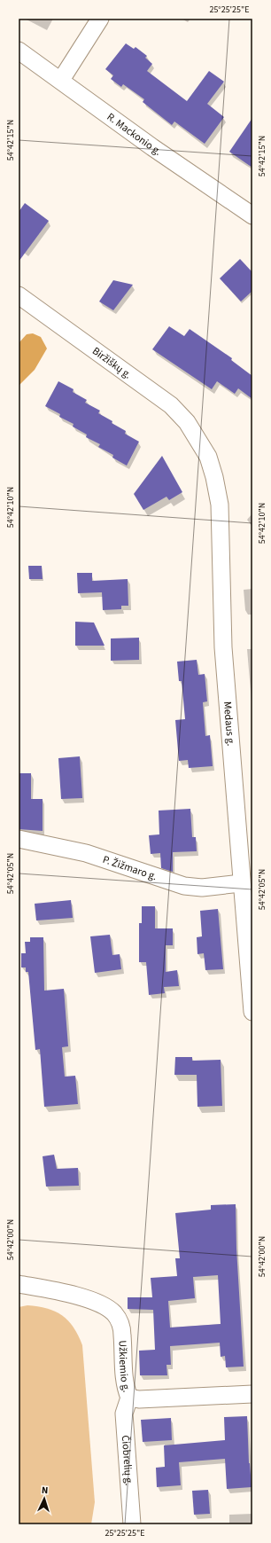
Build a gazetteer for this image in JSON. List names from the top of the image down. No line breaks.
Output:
{"streets":{"street":["R. Mackonio g.","Biržiškų g.","Medaus g.","P. Žižmaro g.","Užkiemio g.","Čiobrelių g."]},"crossings":[["Biržiškų g.","Medaus g."],["Medaus g.","P. Žižmaro g."],["Užkiemio g.","Čiobrelių g."]],"north":"top","coordinates":["25°25'25\"E","54°42'15\"N","54°42'10\"N","54°42'05\"N","54°42'00\"N"]}
